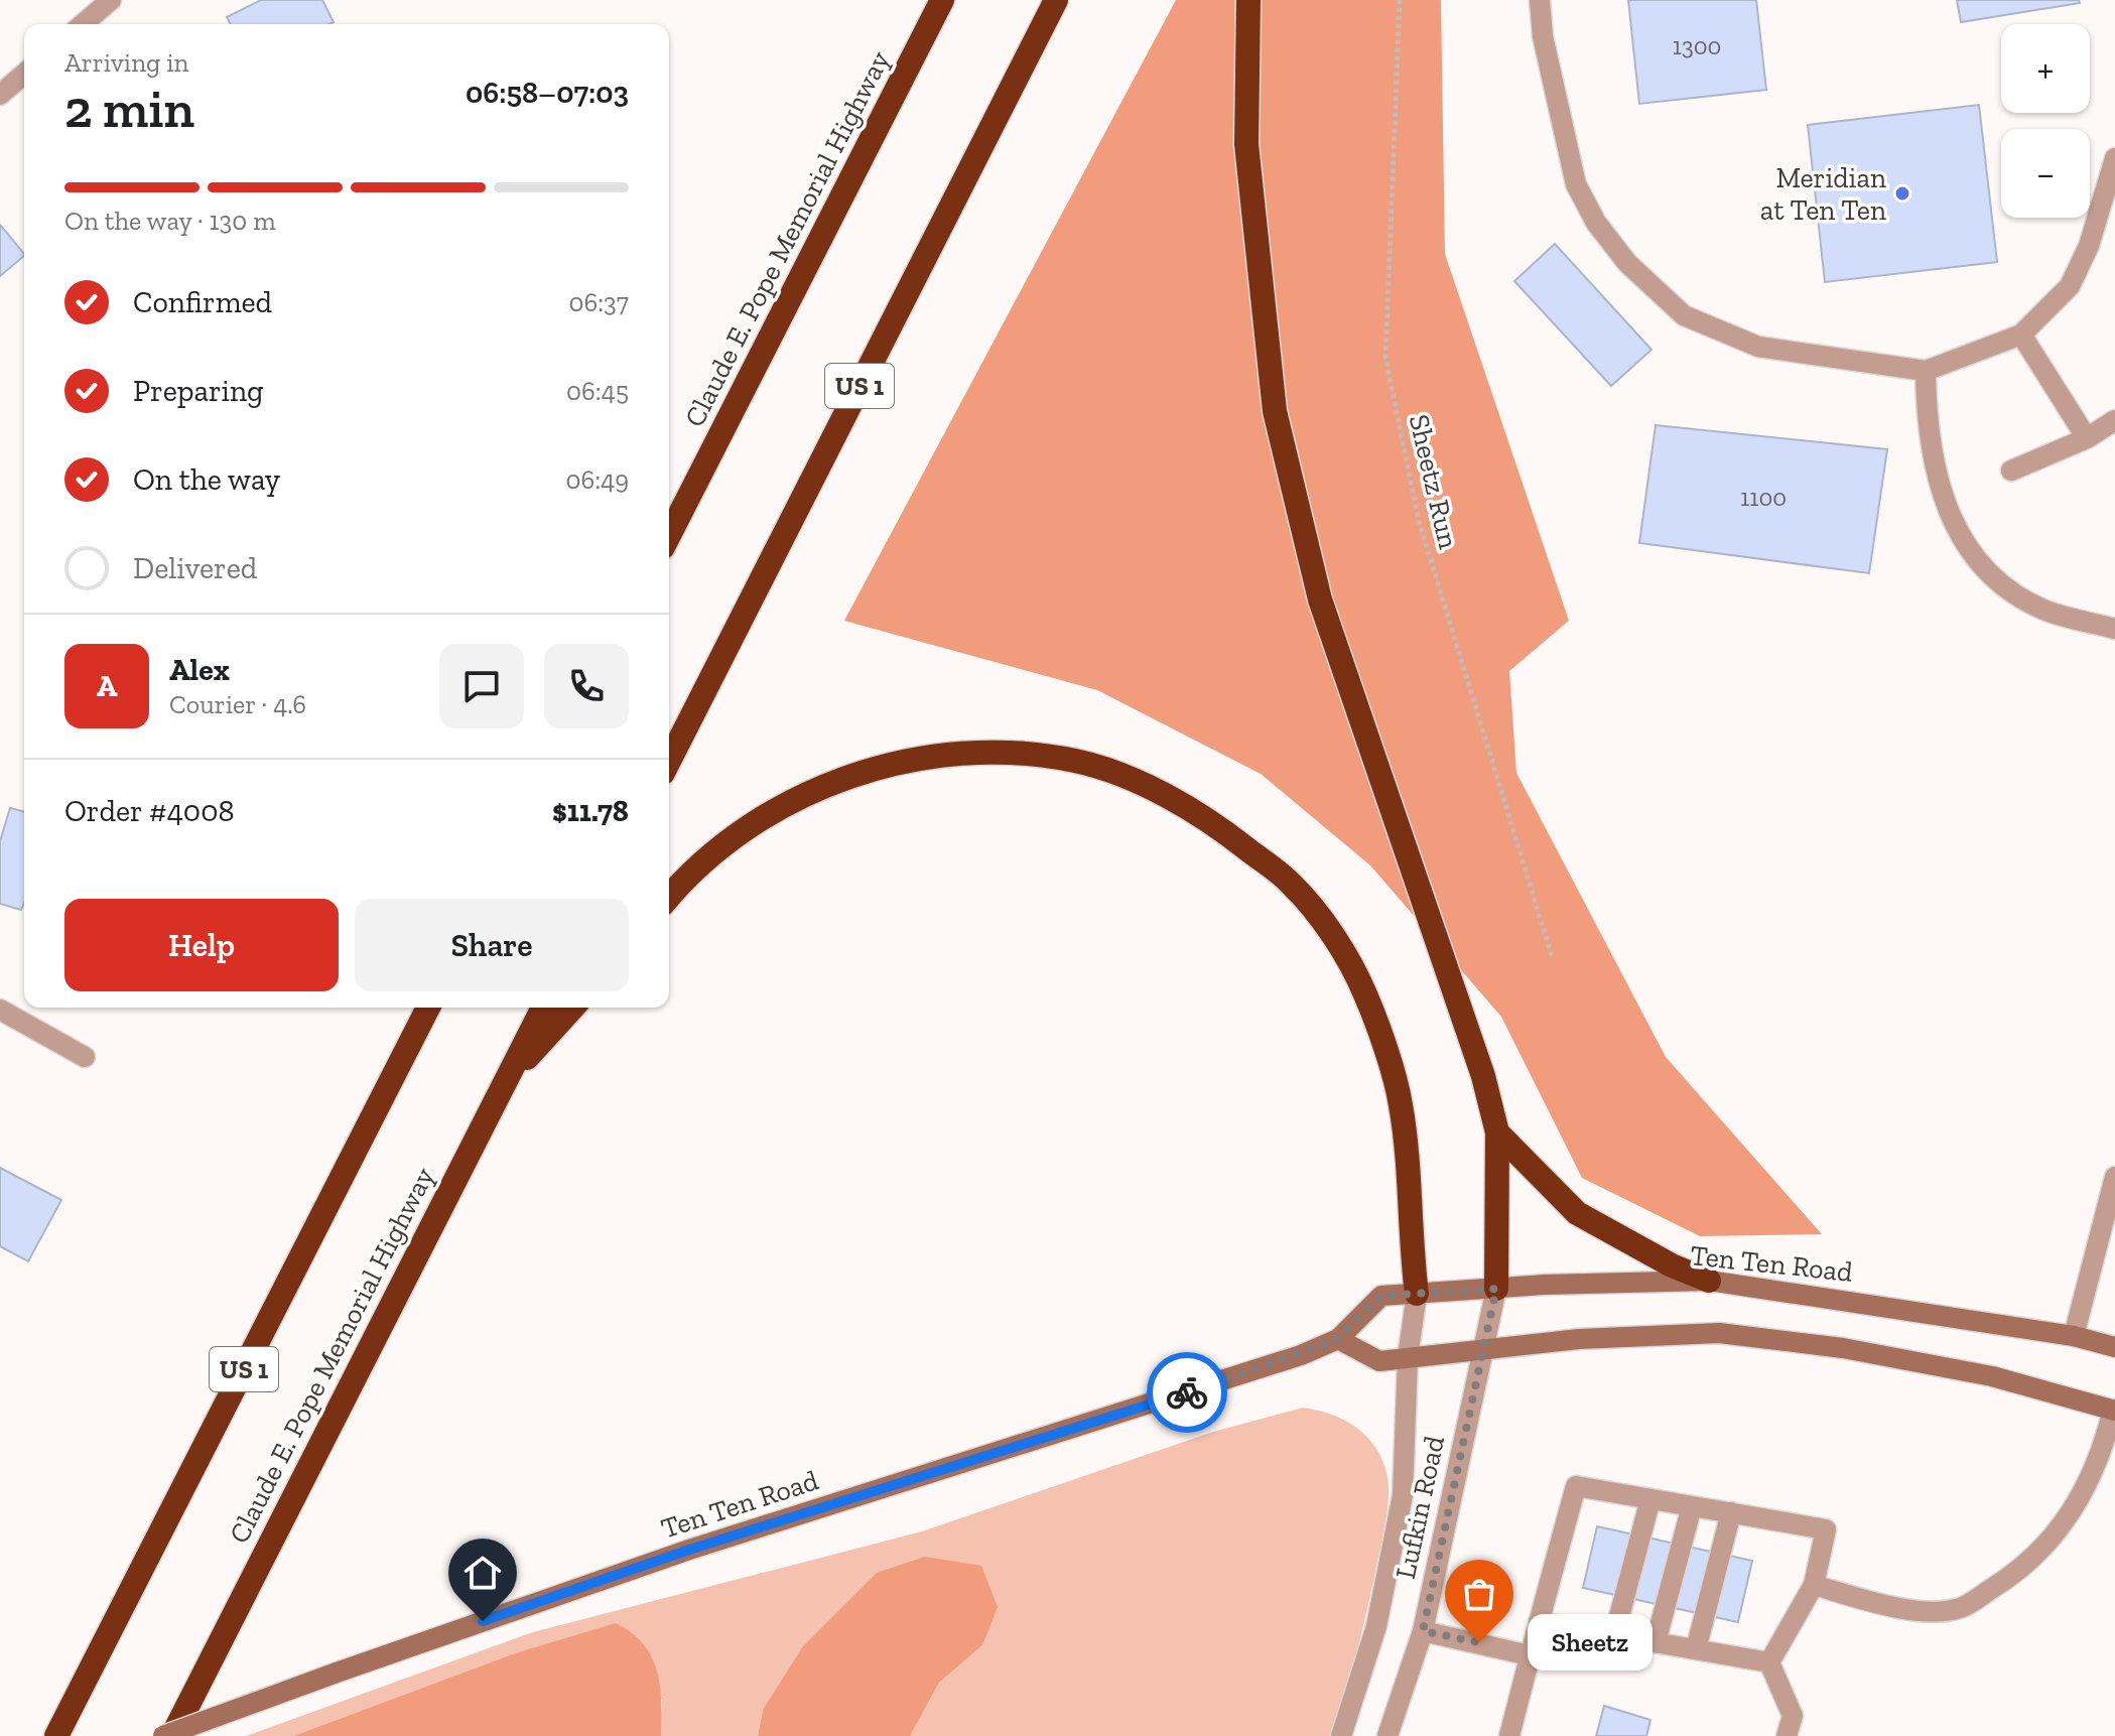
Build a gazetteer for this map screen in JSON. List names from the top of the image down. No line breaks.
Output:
{"streets":{"highway":["Claude E. Pope Memorial Highway","US 1"],"main road":["Ten Ten Road"],"street":["Lufkin Road"],"path":["Sheetz Run"]},"crossings":[["Ten Ten Road","Lufkin Road"]],"places":["Meridian at Ten Ten","Sheetz"],"house_numbers":["1300","1100"],"page":{"map_buttons":["+","−"],"heading":["2 min","Arriving in","06:58–07:03"],"panel":["Alex","Courier · 4.6","Order #4008","$11.78"],"bar":"On the way · 130 m","list":[["Confirmed","06:37"],["Preparing","06:45"],["On the way","06:49"],"Delivered"],"round":"A","buttons":["Help","Share"],"bubble":"Sheetz"}}
